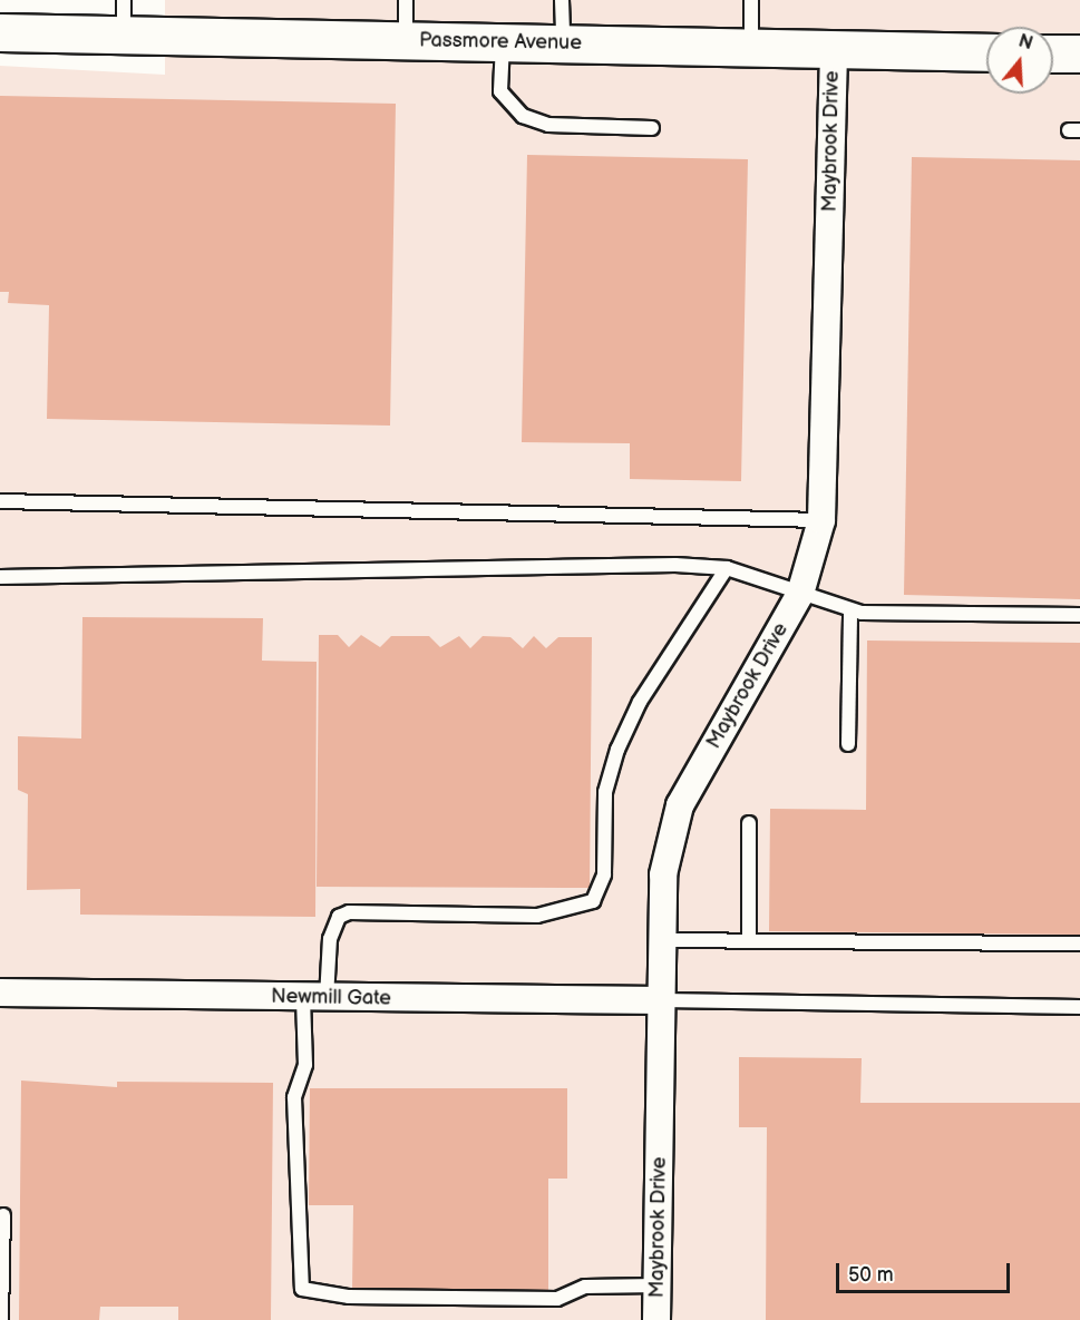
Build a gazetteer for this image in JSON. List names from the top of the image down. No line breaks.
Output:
{"streets":{"street":["Passmore Avenue","Maybrook Drive","Newmill Gate"]},"crossings":[["Passmore Avenue","Maybrook Drive"],["Maybrook Drive","Newmill Gate"]],"scale_bar":"50 m","north":"top"}
